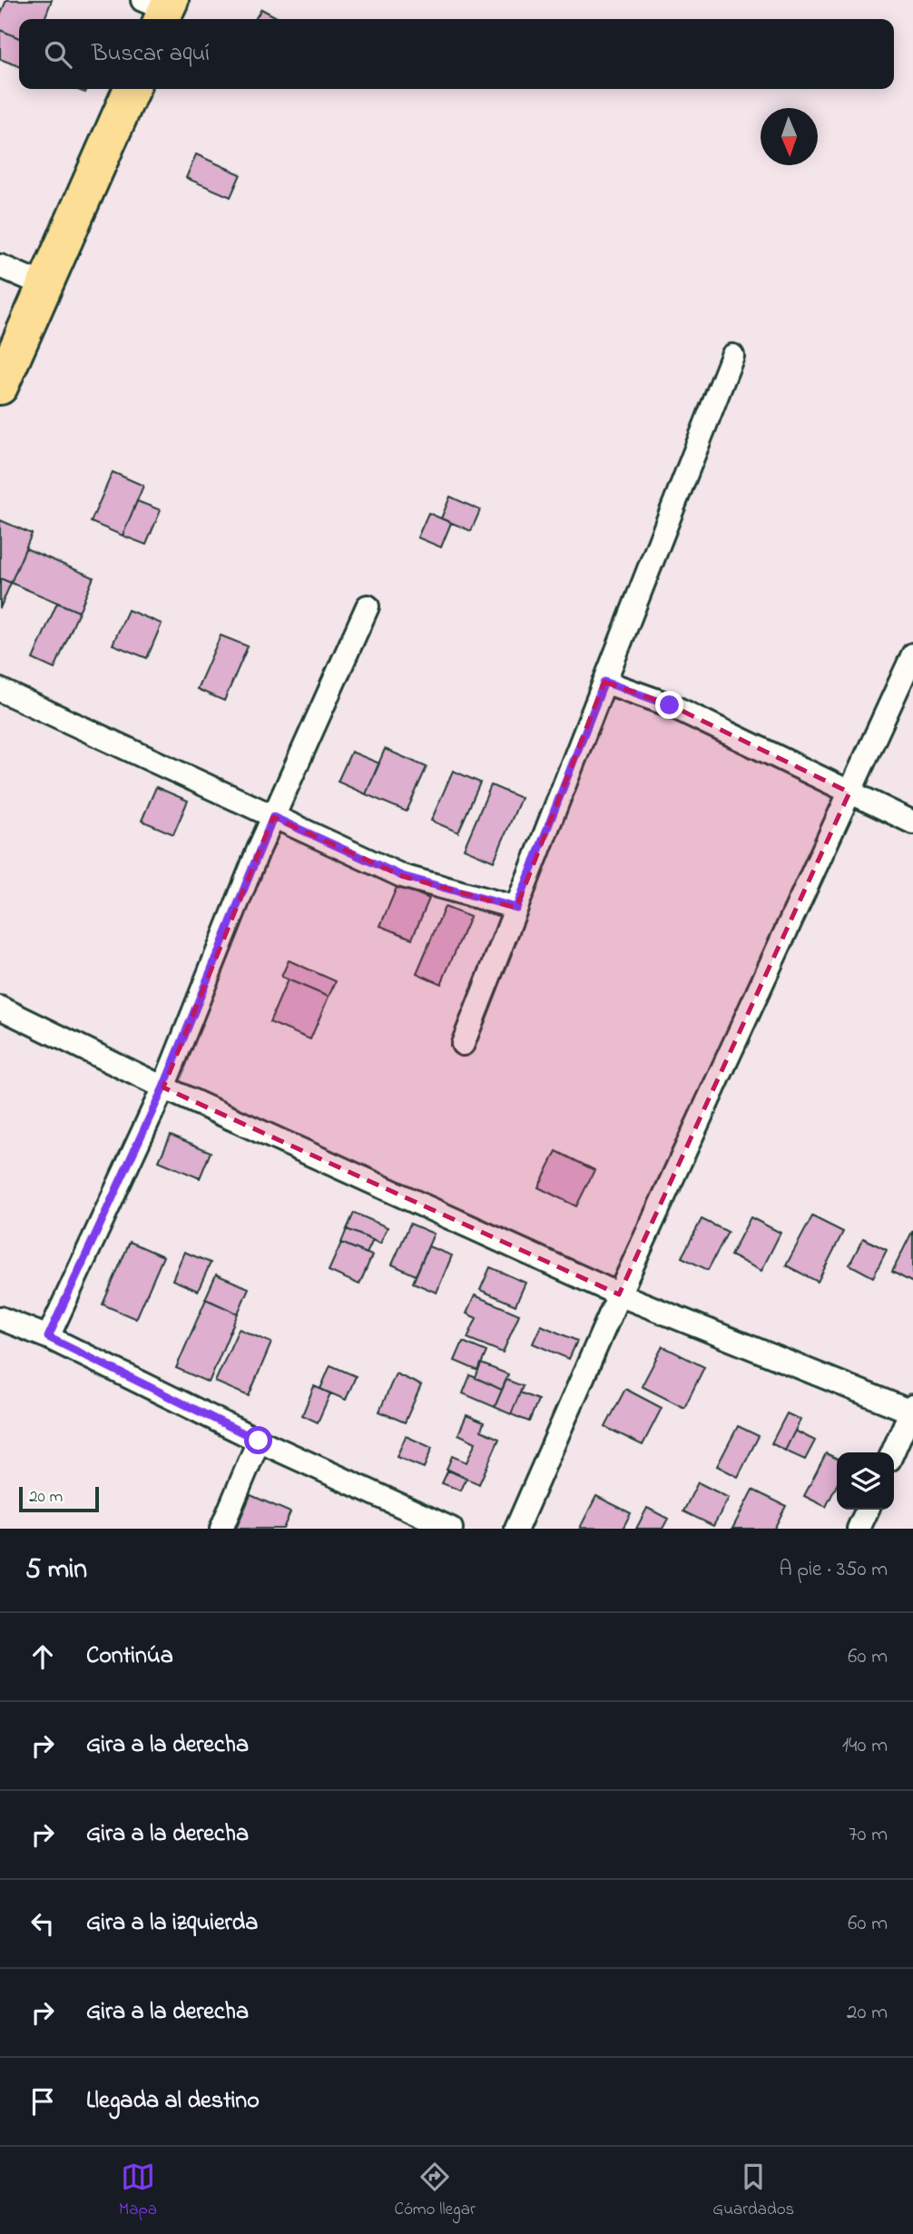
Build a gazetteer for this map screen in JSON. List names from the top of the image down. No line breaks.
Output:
{"scale_bar":"20 m","north":"bottom","page":{"search":"Buscar aquí","scale":"20 m","heading":["5 min","A pie · 350 m"],"list":[["Continúa","60 m"],["Gira a la derecha","140 m"],["Gira a la derecha","70 m"],["Gira a la izquierda","60 m"],["Gira a la derecha","20 m"],"Llegada al destino"],"nav":["Mapa","Cómo llegar","Guardados"]}}
